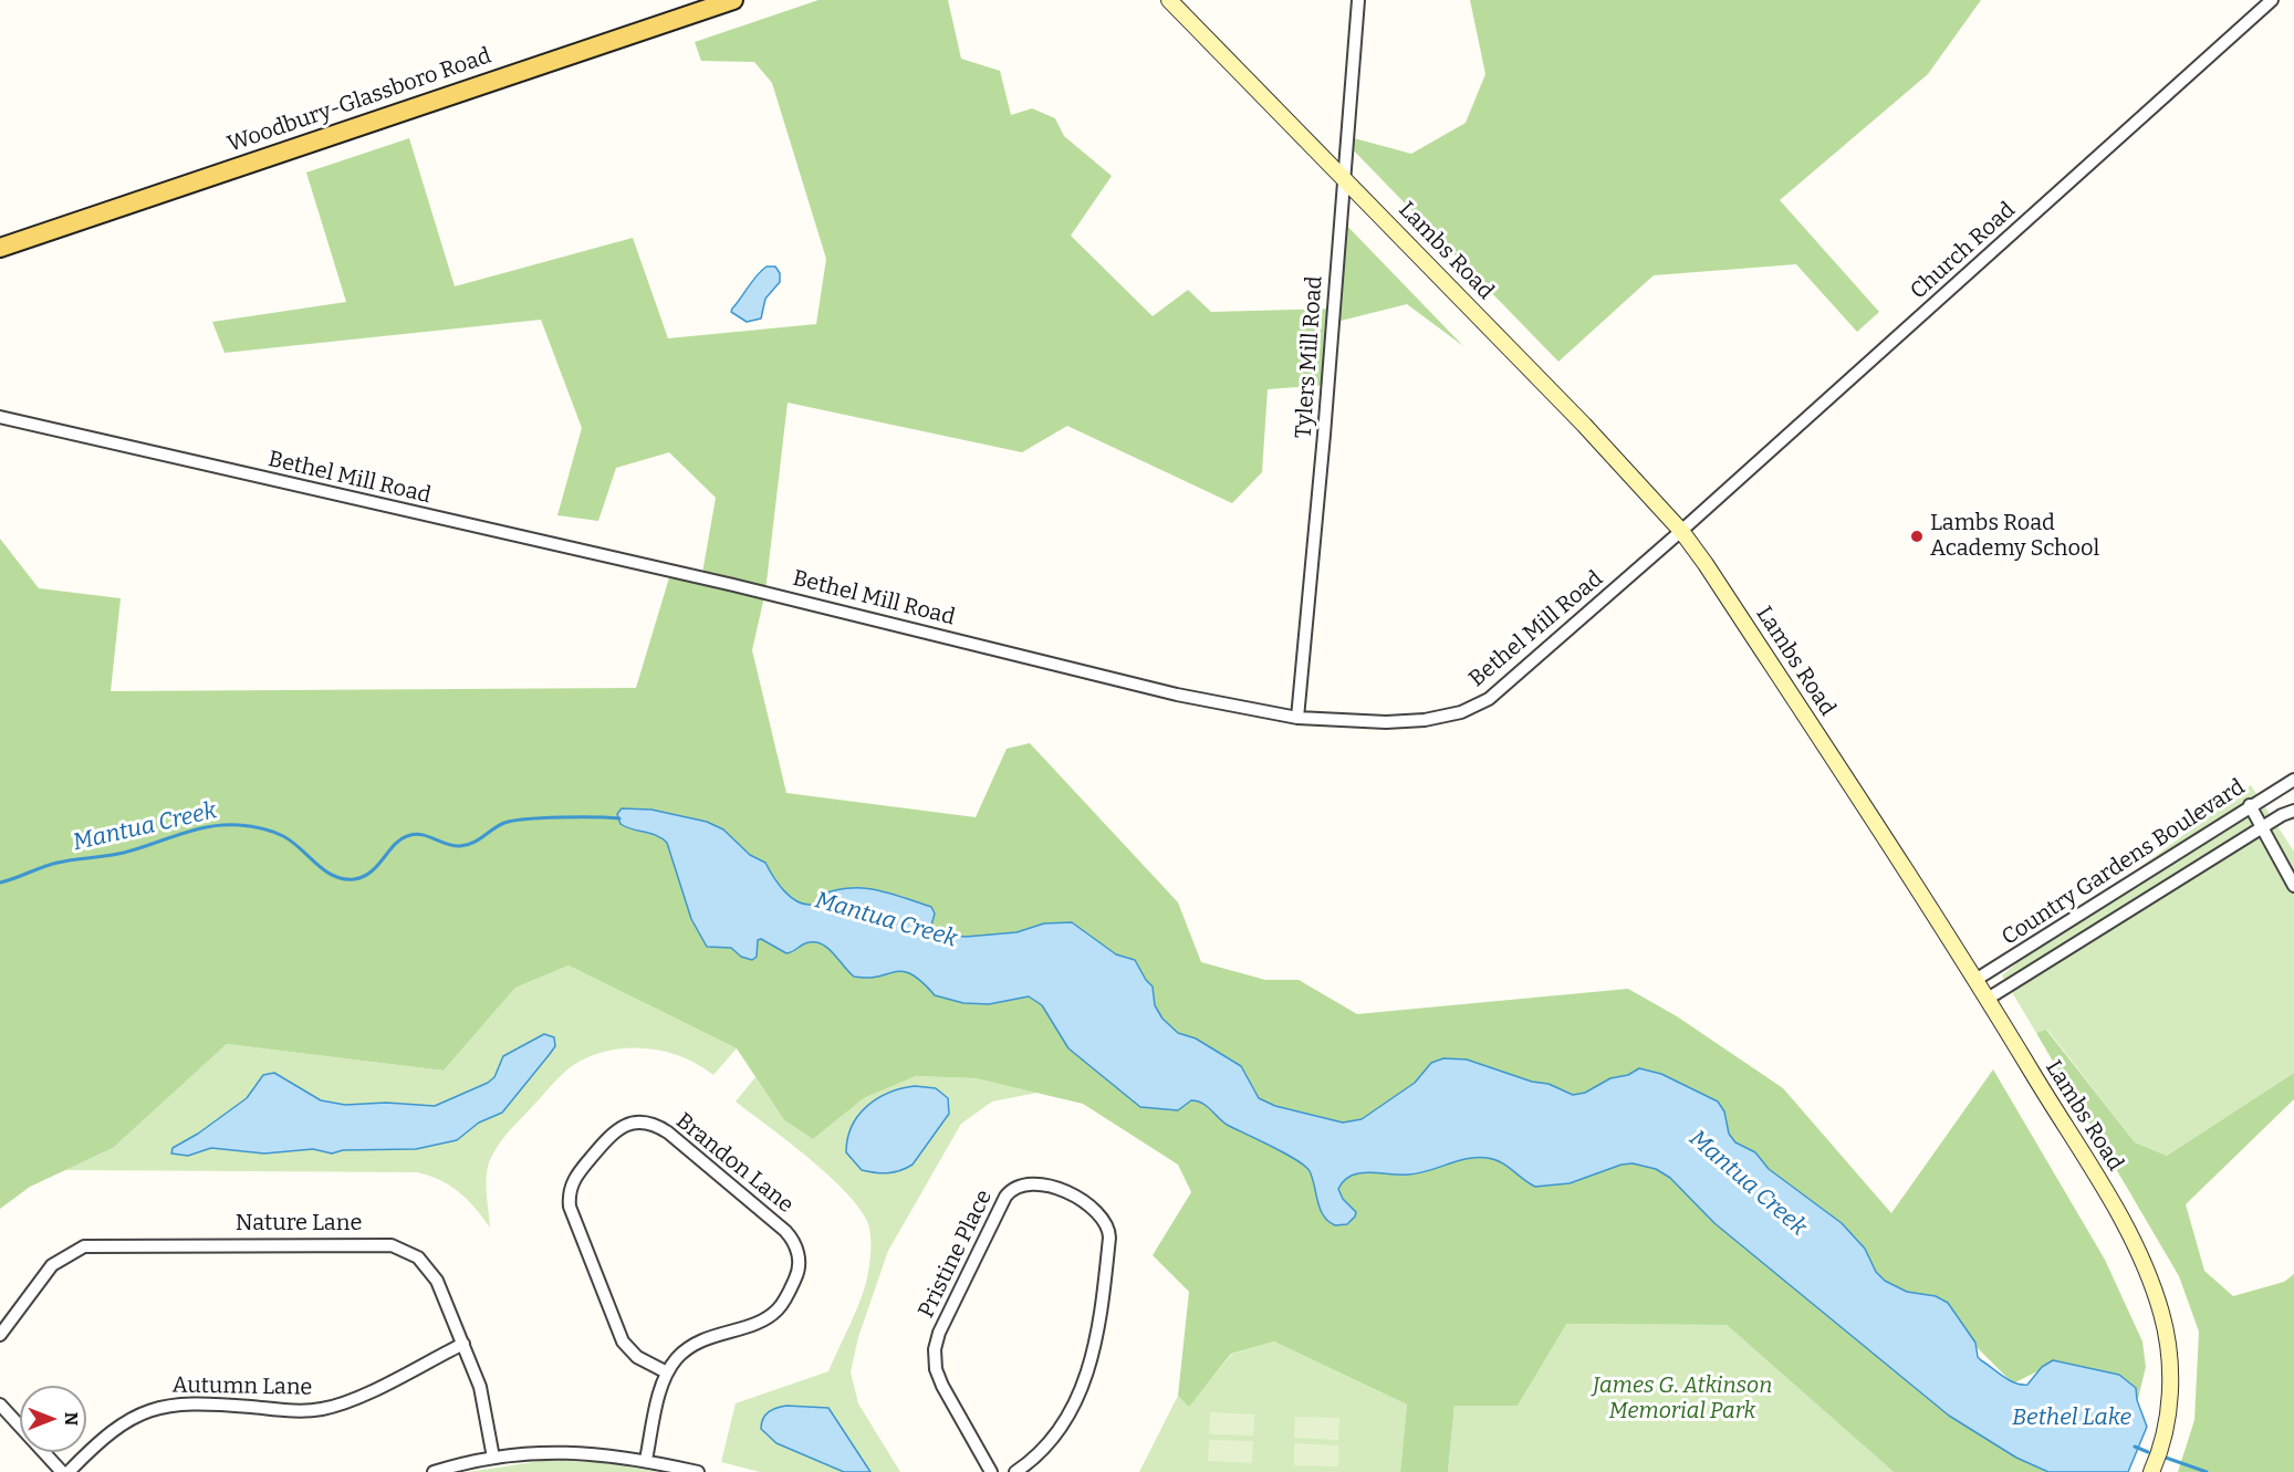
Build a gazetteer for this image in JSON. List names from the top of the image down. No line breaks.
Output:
{"streets":{"main road":["Woodbury-Glassboro Road","Lambs Road"],"street":["Church Road","Tylers Mill Road","Bethel Mill Road","Country Gardens Boulevard","Brandon Lane","Nature Lane","Pristine Place","Autumn Lane"]},"crossings":[["Lambs Road","Church Road"],["Lambs Road","Tylers Mill Road"],["Lambs Road","Bethel Mill Road"],["Lambs Road","Country Gardens Boulevard"],["Church Road","Bethel Mill Road"],["Tylers Mill Road","Bethel Mill Road"],["Nature Lane","Autumn Lane"]],"water":["Mantua Creek","Bethel Lake"],"parks":["James G. Atkinson Memorial Park"],"places":["Lambs Road Academy School"],"north":"right"}
